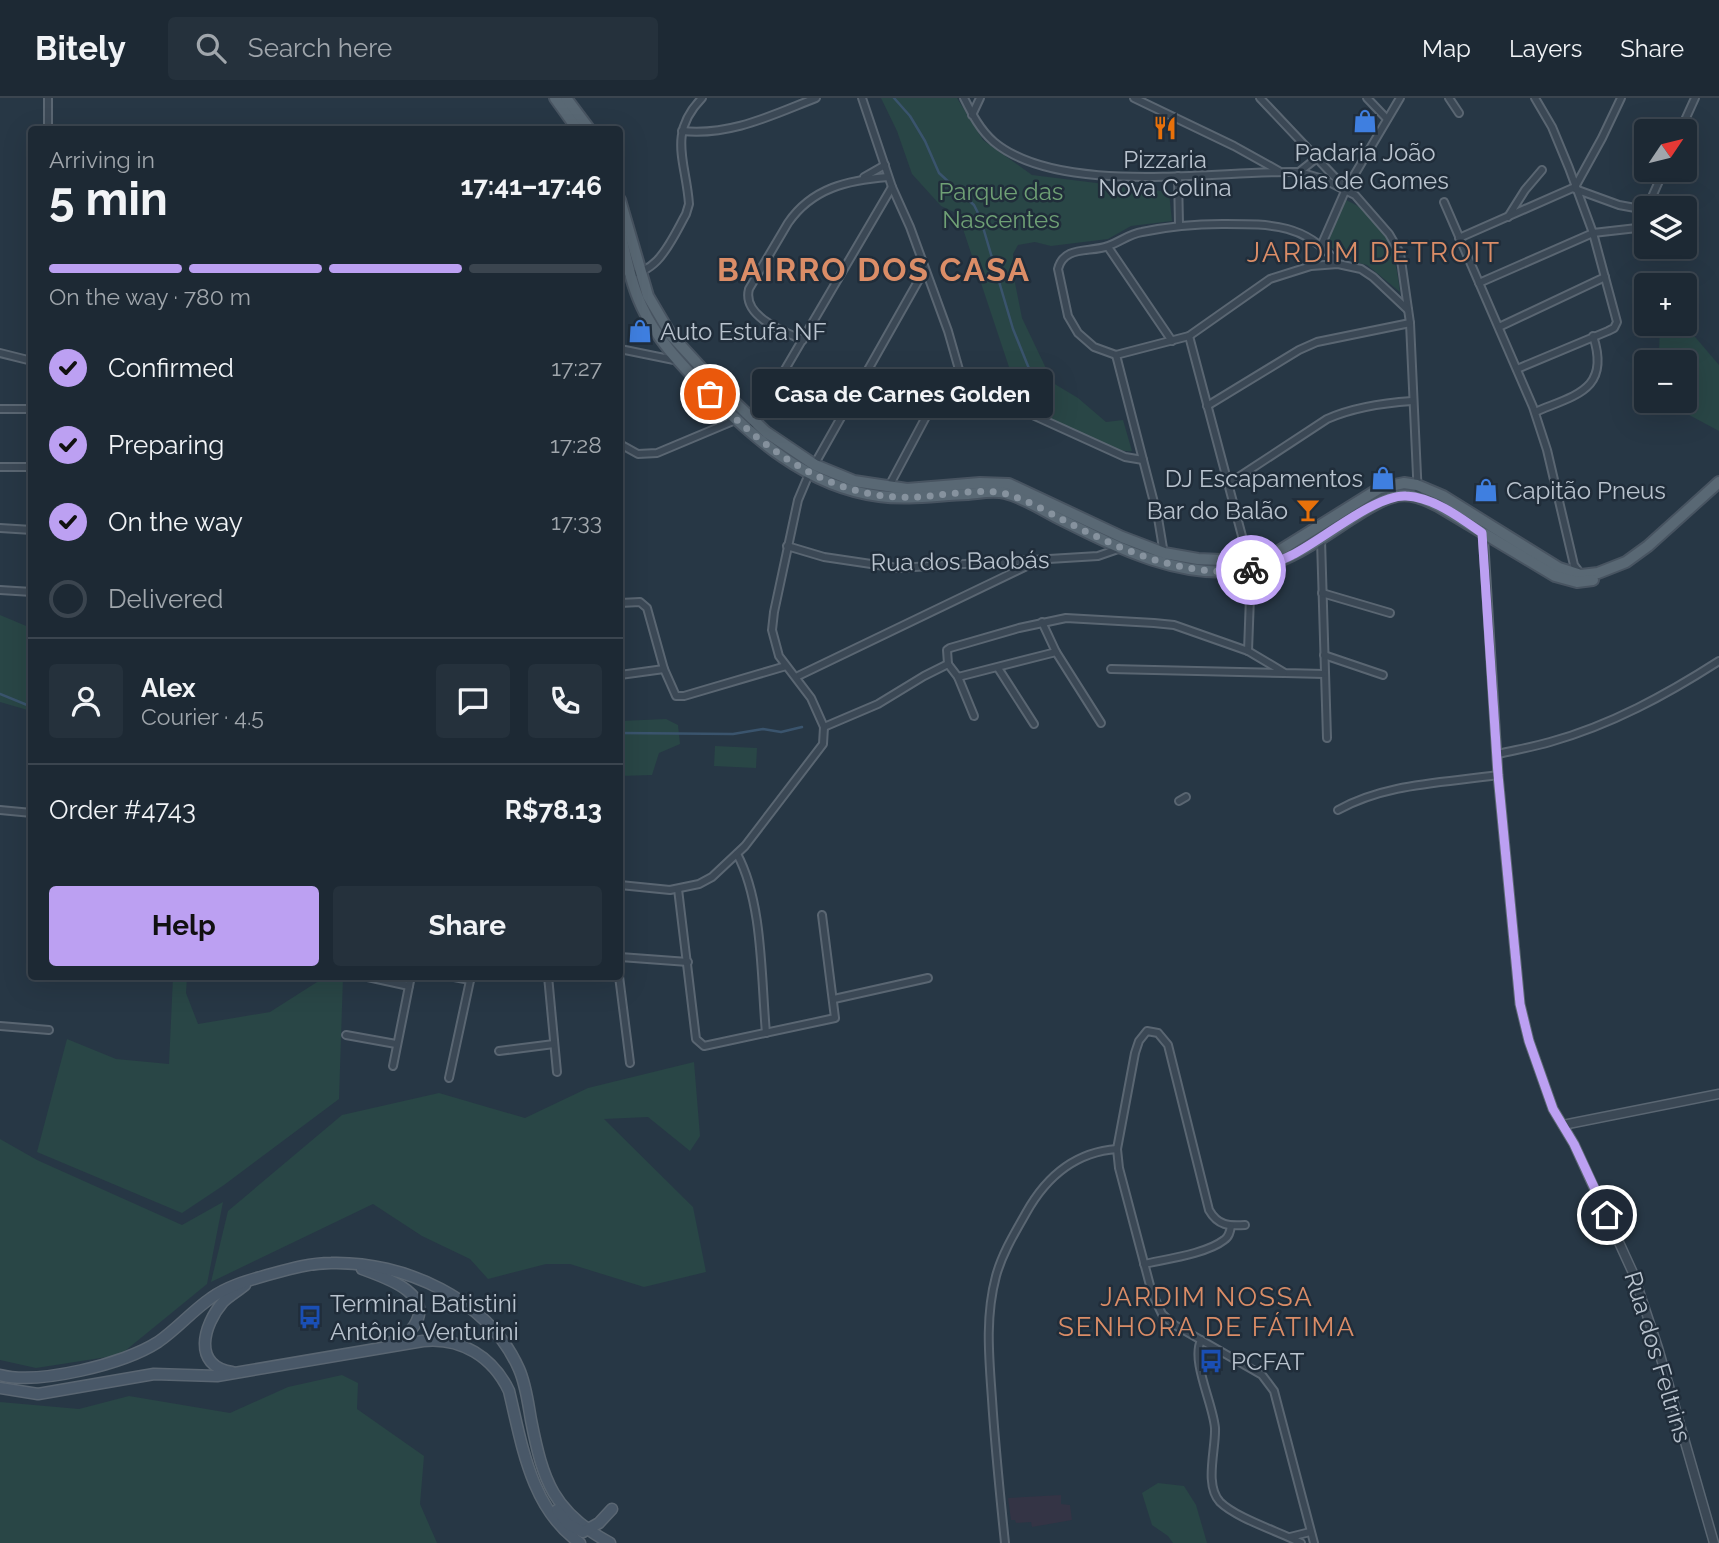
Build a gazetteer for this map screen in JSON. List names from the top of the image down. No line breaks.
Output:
{"streets":{"street":["Rua dos Baobás","Rua dos Feltrins"]},"districts":["JARDIM DETROIT","BAIRRO DOS CASA","JARDIM NOSSA SENHORA DE FÁTIMA"],"parks":["Parque das Nascentes"],"places":{"shop":["Padaria João Dias de Gomes","Auto Estufa NF","DJ Escapamentos","Capitão Pneus"],"restaurant":["Pizzaria Nova Colina"],"other":["Casa de Carnes Golden"],"bar":["Bar do Balão"],"bus stop":["Terminal Batistini Antônio Venturini","PCFAT"]},"north":"top right","page":{"header":"Bitely","search":"Search here","nav":["Map","Layers","Share"],"map_buttons":["+","−"],"heading":["5 min","Arriving in","17:41–17:46"],"panel":["Alex","Courier · 4.5","Order #4743","R$78.13"],"bar":"On the way · 780 m","list":[["Confirmed","17:27"],["Preparing","17:28"],["On the way","17:33"],"Delivered"],"bubble":"Casa de Carnes Golden","buttons":["Help","Share"]}}
